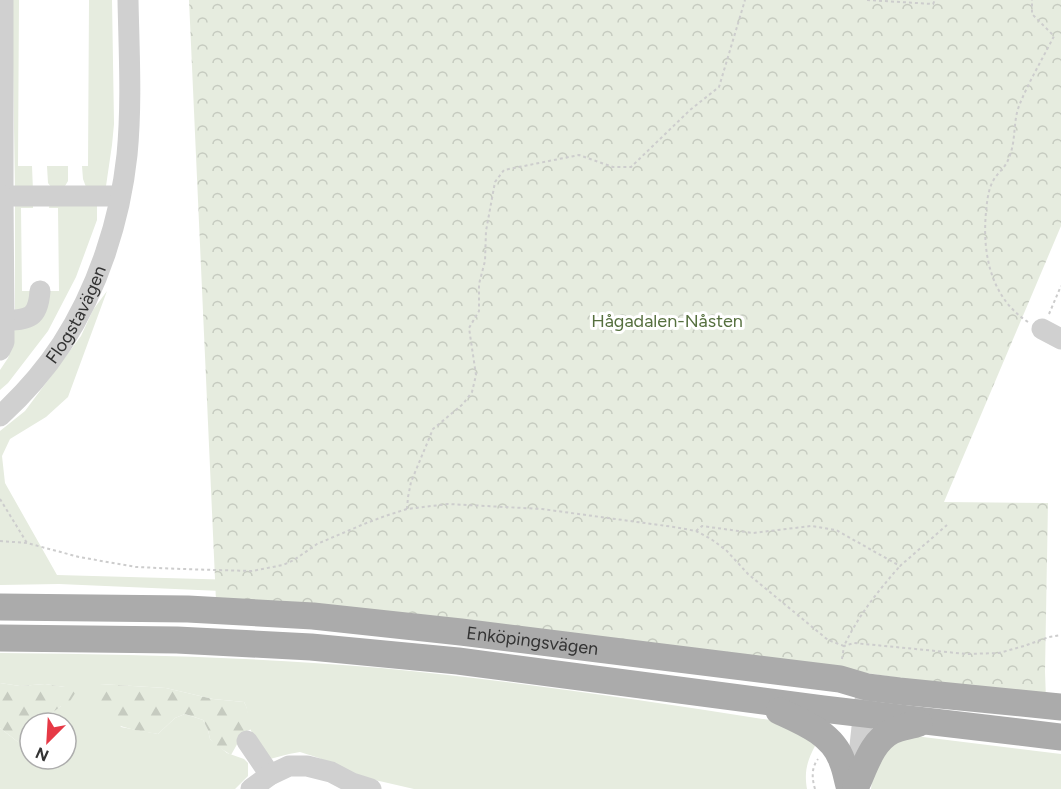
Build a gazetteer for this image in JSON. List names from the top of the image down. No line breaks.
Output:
{"streets":{"main road":["Enköpingsvägen"],"street":["Flogstavägen"]},"parks":["Hågadalen-Nåsten"],"north":"bottom left"}
